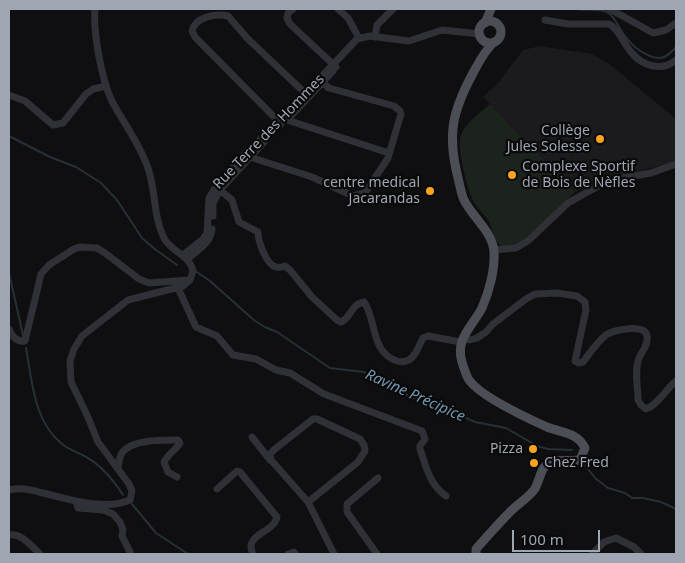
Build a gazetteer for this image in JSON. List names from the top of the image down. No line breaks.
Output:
{"streets":{"street":["Rue Terre des Hommes"]},"water":["Ravine Précipice"],"places":["Collège Jules Solesse","Complexe Sportif de Bois de Nèfles","centre medical Jacarandas","Pizza","Chez Fred"],"scale_bar":"100 m"}
